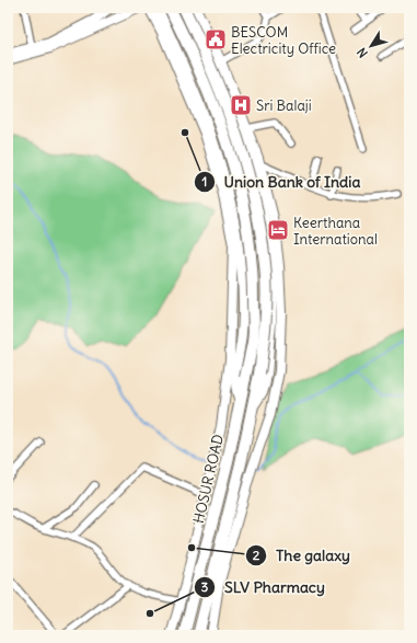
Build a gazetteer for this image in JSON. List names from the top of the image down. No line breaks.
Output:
{"streets":{"highway":["HOSUR ROAD"]},"places":{"public building":["BESCOM Electricity Office"],"hospital":["Sri Balaji"],"other":["Union Bank of India","The galaxy","SLV Pharmacy"],"hotel":["Keerthana International"]},"north":"bottom left"}
